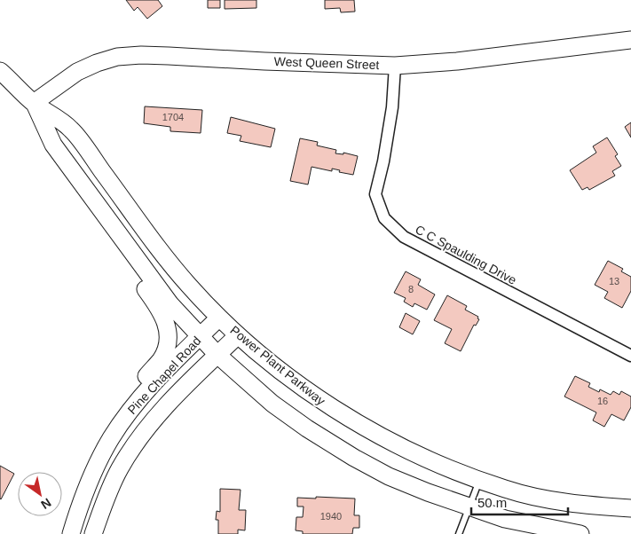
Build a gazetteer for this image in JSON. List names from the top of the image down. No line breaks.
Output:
{"streets":{"main road":["West Queen Street","Power Plant Parkway","Pine Chapel Road"],"street":["C C Spaulding Drive"]},"crossings":[["West Queen Street","C C Spaulding Drive"],["West Queen Street","Power Plant Parkway"],["Power Plant Parkway","Pine Chapel Road"]],"house_numbers":["1704","13","8","16","1940"],"scale_bar":"50 m","north":"bottom right"}
